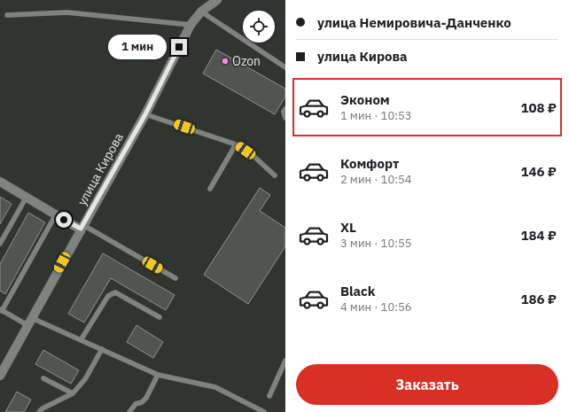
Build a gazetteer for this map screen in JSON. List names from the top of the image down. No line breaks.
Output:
{"streets":{"street":["улица Кирова"]},"places":["Ozon"],"page":{"banner":["улица Немировича-Данченко","улица Кирова"],"bubble":"1 мин","list":[{"name":"Эконом","note":"1 мин · 10:53","value":"108 ₽"},{"name":"Комфорт","note":"2 мин · 10:54","value":"146 ₽"},{"name":"XL","note":"3 мин · 10:55","value":"184 ₽"},{"name":"Black","note":"4 мин · 10:56","value":"186 ₽"}],"buttons":"Заказать"}}
